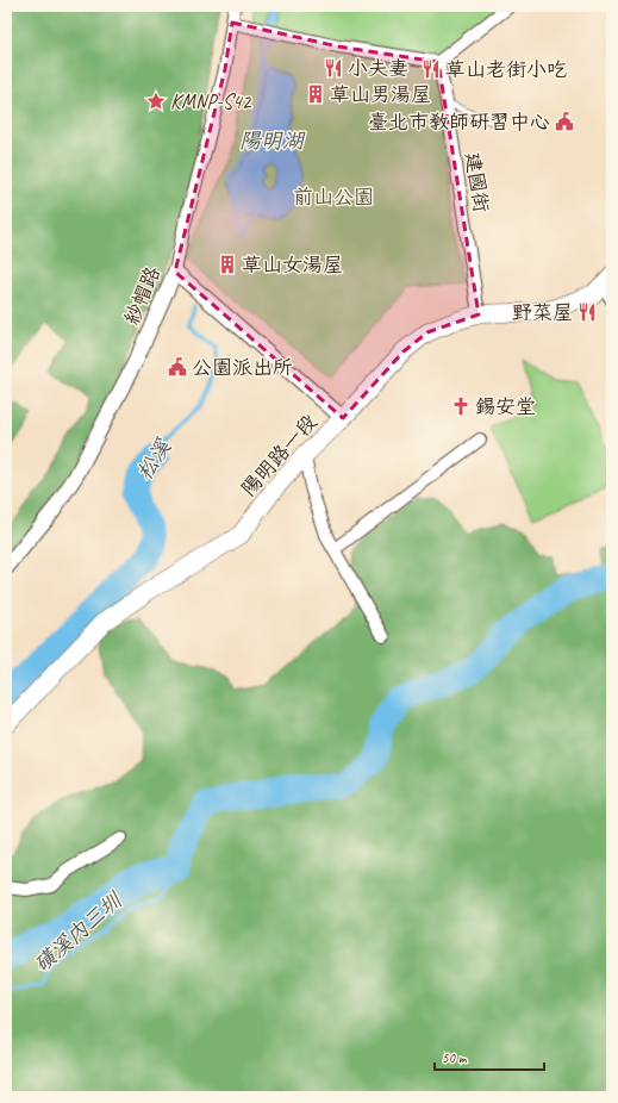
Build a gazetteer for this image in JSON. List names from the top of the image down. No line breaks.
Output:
{"streets":{"main road":["陽明路一段"],"street":["建國街","紗帽路"]},"crossings":[["建國街","陽明路一段"]],"water":["陽明湖","松溪","磺溪內三圳"],"parks":["前山公園"],"places":{"restaurant":["小夫妻","草山老街小吃","野菜屋"],"building":["草山男湯屋","草山女湯屋"],"place":["KMNP-S42"],"public building":["臺北市教師研習中心","公園派出所"],"church":["錫安堂"]},"scale_bar":"50 m"}
